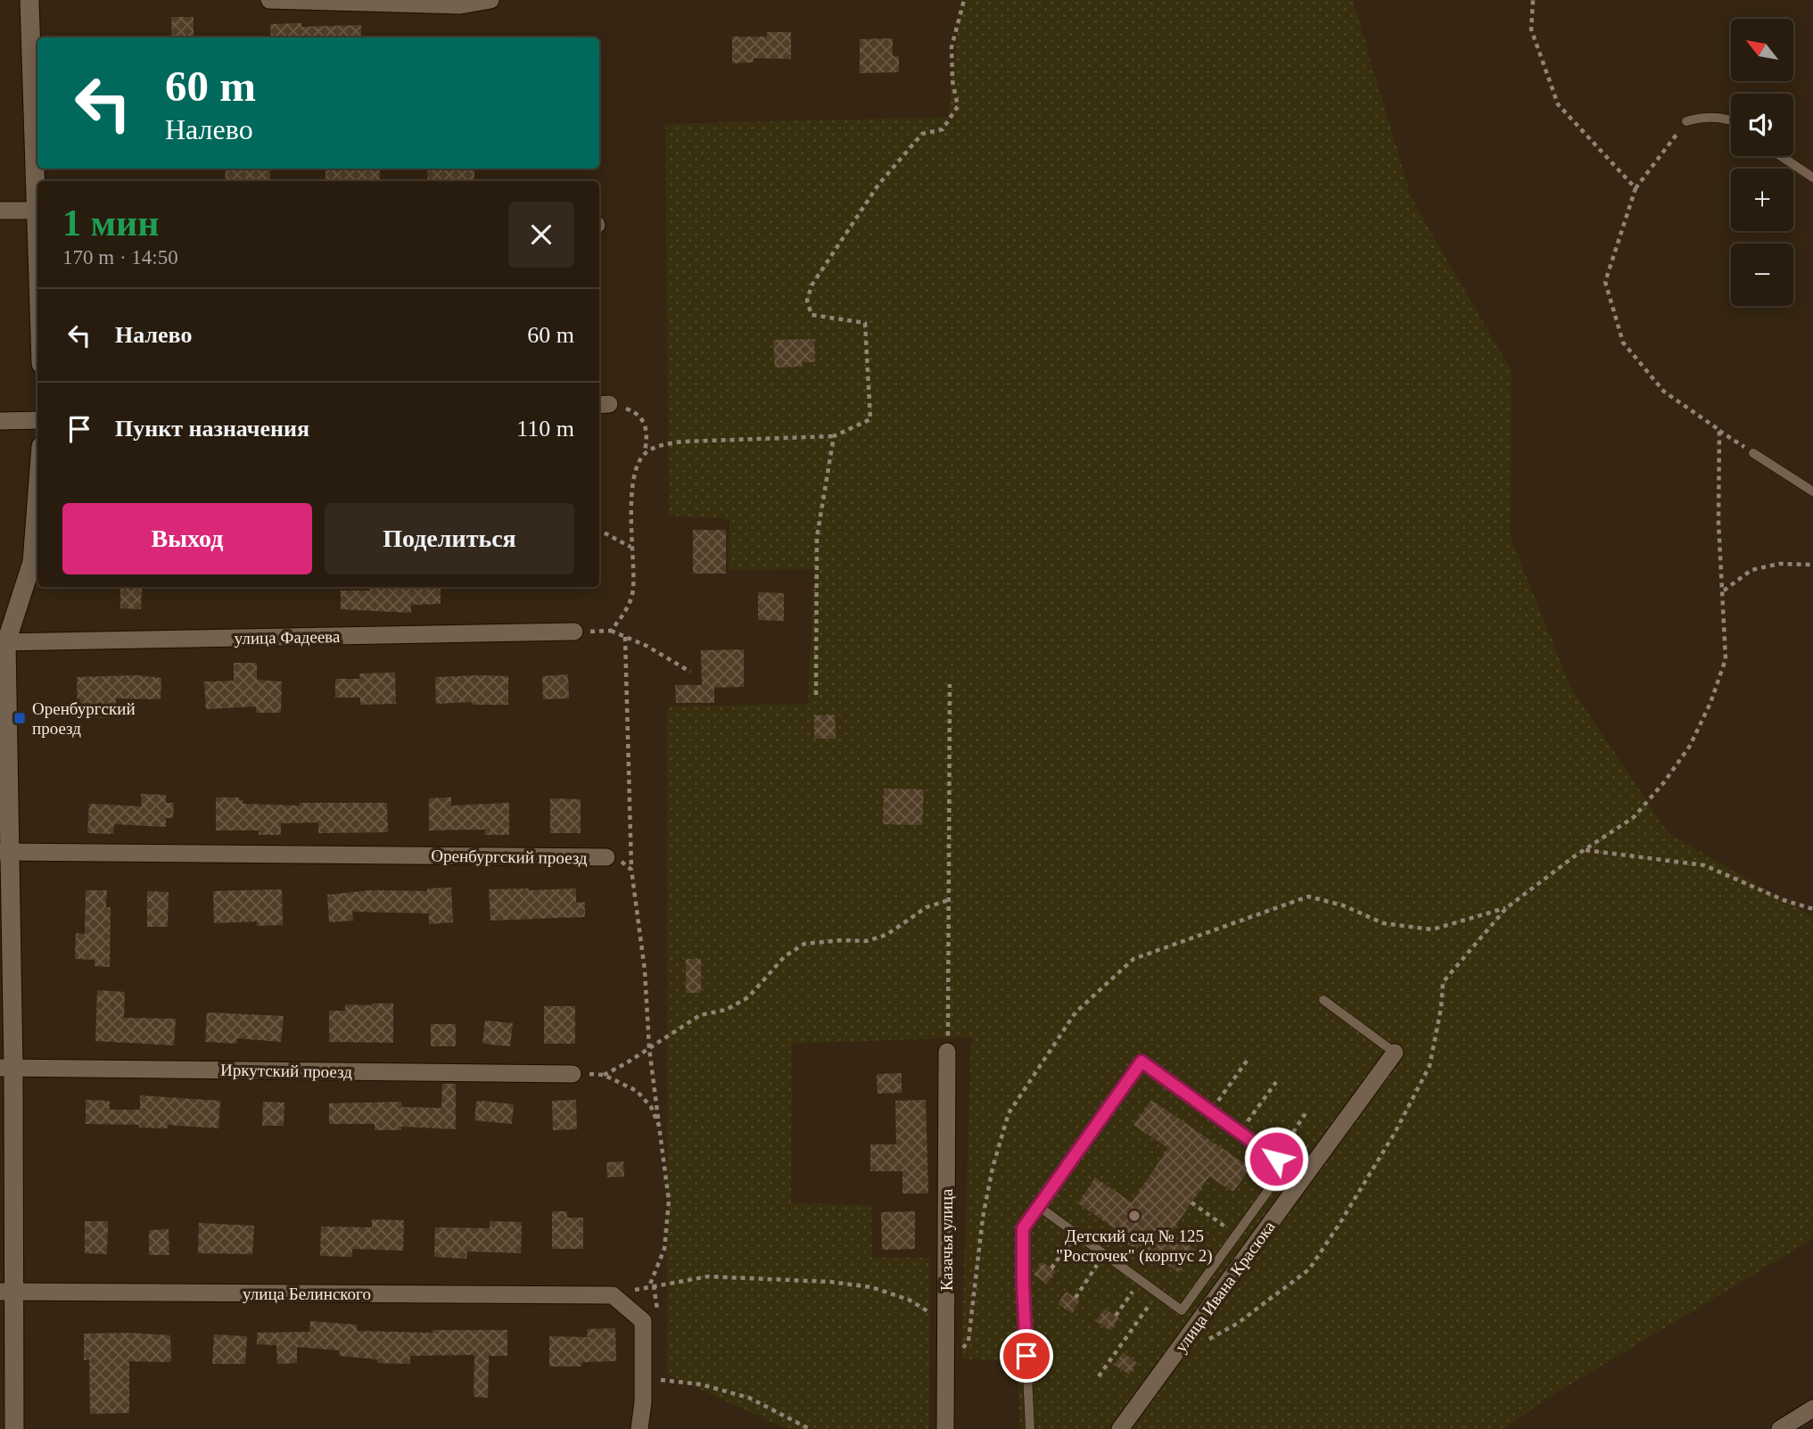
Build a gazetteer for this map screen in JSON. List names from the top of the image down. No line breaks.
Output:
{"streets":{"street":["улица Фадеева","Оренбургский проезд","Иркутский проезд","Казачья улица","улица Ивана Красюка","улица Белинского"]},"places":{"transit":["Оренбургский проезд"],"other":["Детский сад № 125 \"Росточек\" (корпус 2)"]},"north":"top left","page":{"map_buttons":["+","−"],"turn":["60 m","Налево"],"heading":["1 мин","170 m · 14:50"],"list":[{"name":"Налево","value":"60 m"},{"name":"Пункт назначения","value":"110 m"}],"buttons":["Выход","Поделиться"]}}
